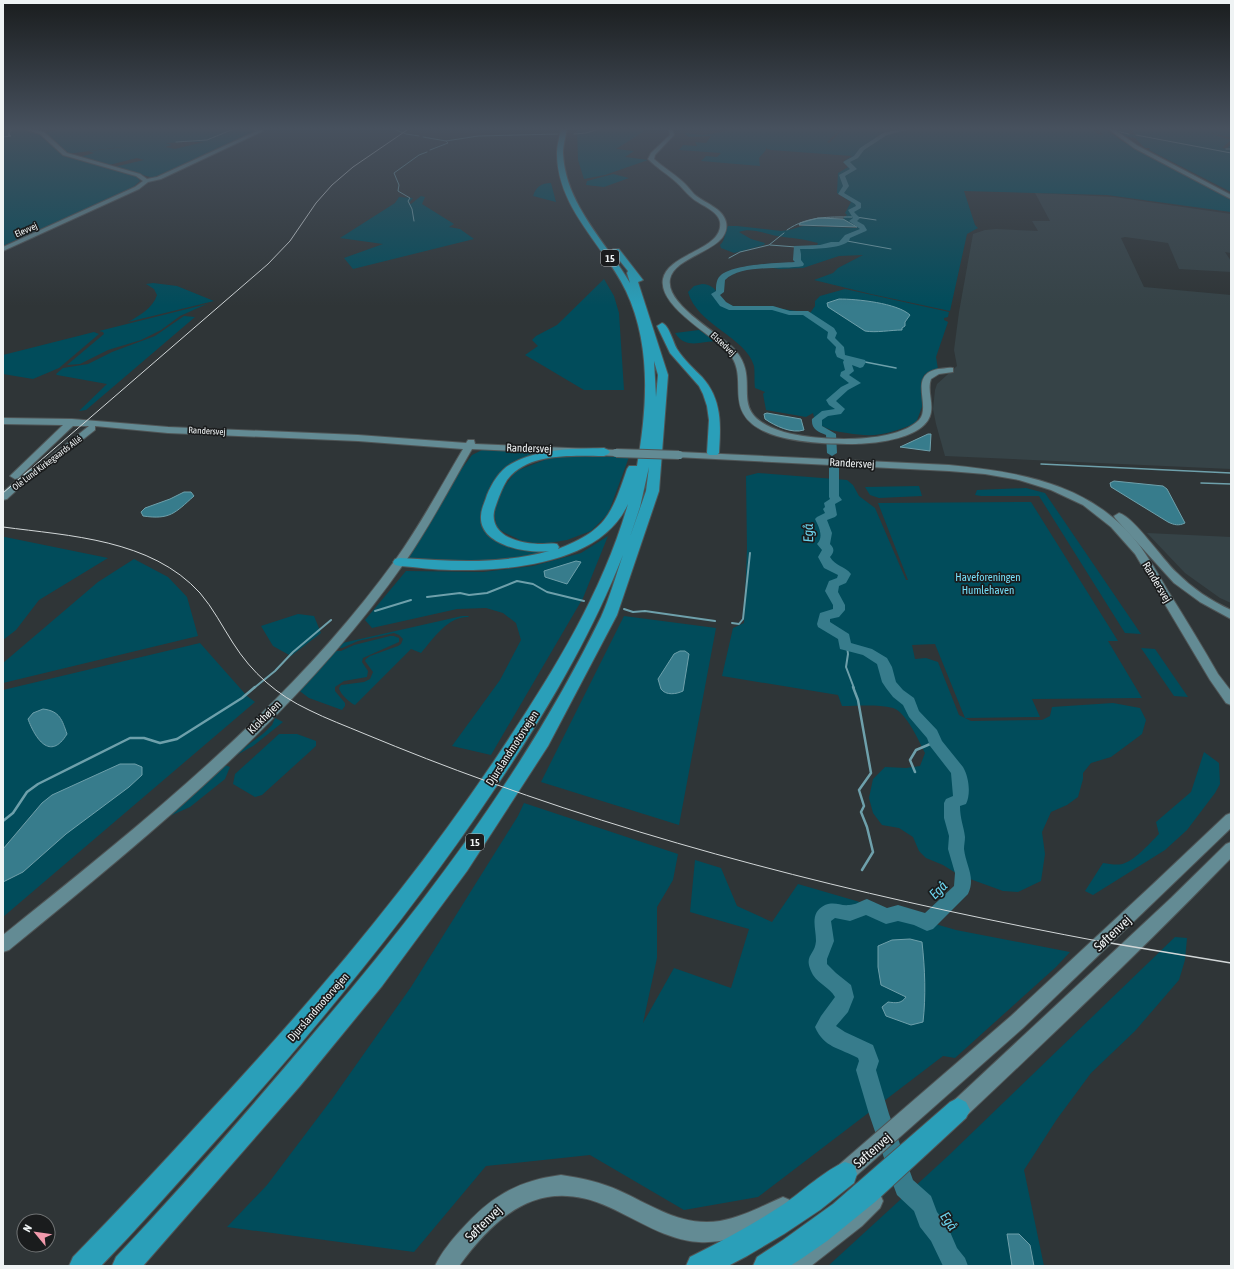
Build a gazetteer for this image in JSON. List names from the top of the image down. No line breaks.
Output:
{"streets":{"highway":["15","Djurslandmotorvejen"],"street":["Elevvej","Elstedvej","Randersvej","Ole Lund Kirkegaards Allé","Klokhøjen","Søftenvej"]},"crossings":[["Randersvej","Ole Lund Kirkegaards Allé"],["Randersvej","Klokhøjen"]],"water":["Egå"],"parks":["Haveforeningen Humlehaven"],"north":"top left"}
